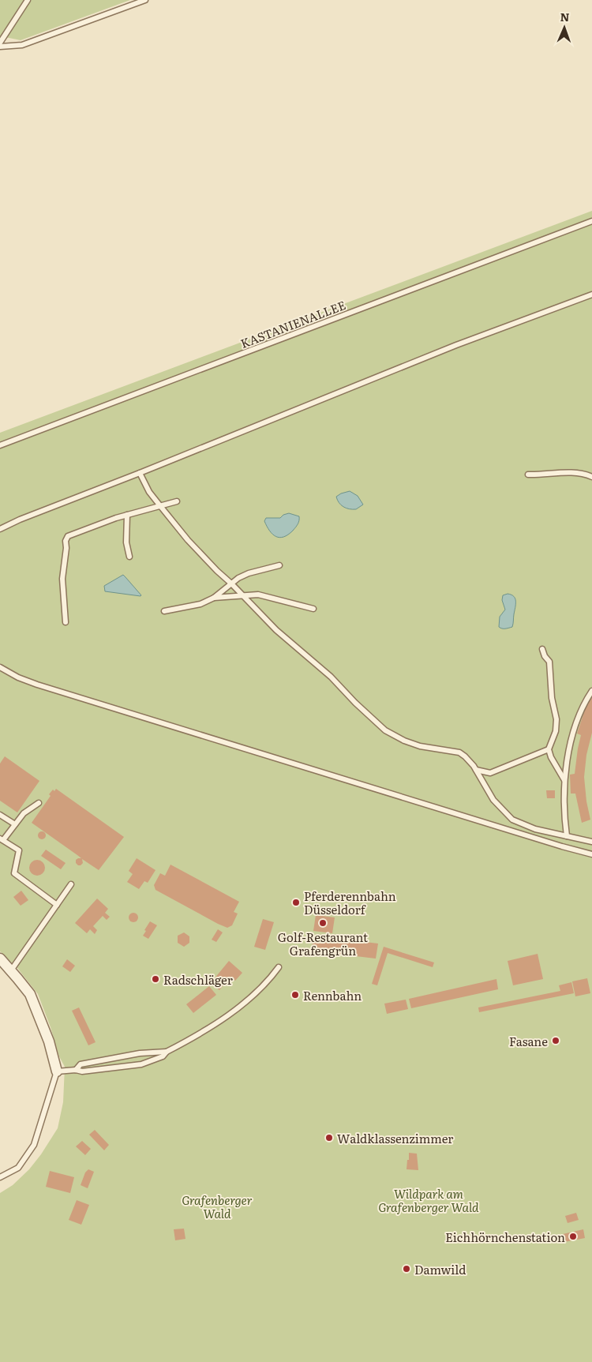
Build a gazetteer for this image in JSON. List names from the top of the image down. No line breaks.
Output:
{"streets":{"lane":["KASTANIENALLEE"]},"parks":["Wildpark am Grafenberger Wald","Grafenberger Wald"],"places":["Pferderennbahn Düsseldorf","Golf-Restaurant Grafengrün","Radschläger","Rennbahn","Fasane","Waldklassenzimmer","Eichhörnchenstation","Damwild"],"north":"top"}
